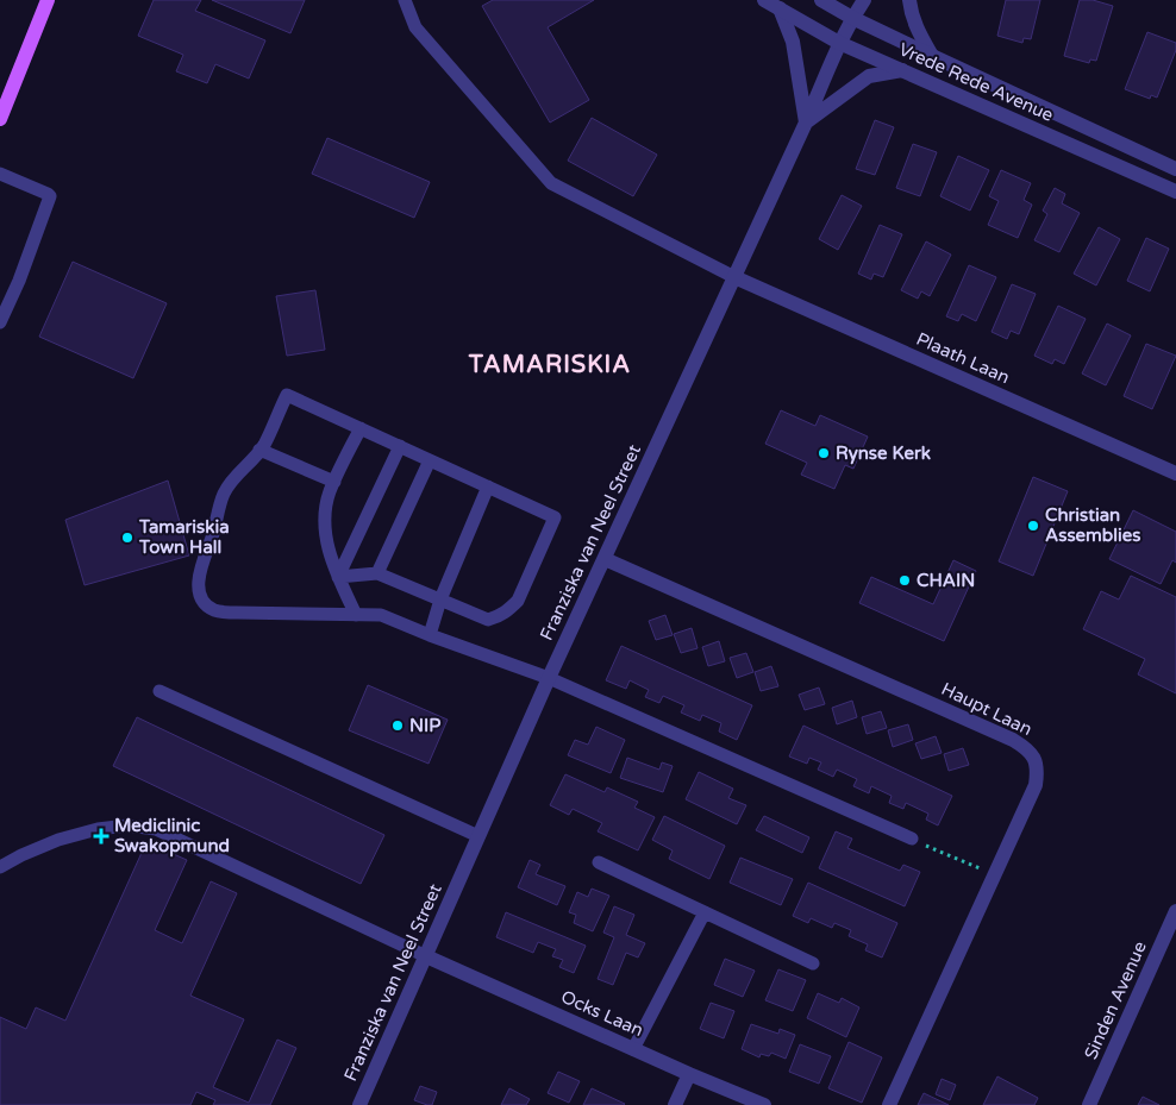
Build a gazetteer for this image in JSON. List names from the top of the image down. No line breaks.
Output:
{"streets":{"street":["Vrede Rede Avenue","Plaath Laan","Franziska van Neel Street","Haupt Laan","Sinden Avenue","Ocks Laan"]},"crossings":[["Vrede Rede Avenue","Franziska van Neel Street"],["Plaath Laan","Franziska van Neel Street"],["Franziska van Neel Street","Haupt Laan"],["Franziska van Neel Street","Ocks Laan"]],"districts":["TAMARISKIA"],"places":{"other":["Rynse Kerk","Christian Assemblies","Tamariskia Town Hall","CHAIN","NIP"],"health":["Mediclinic Swakopmund"]}}
